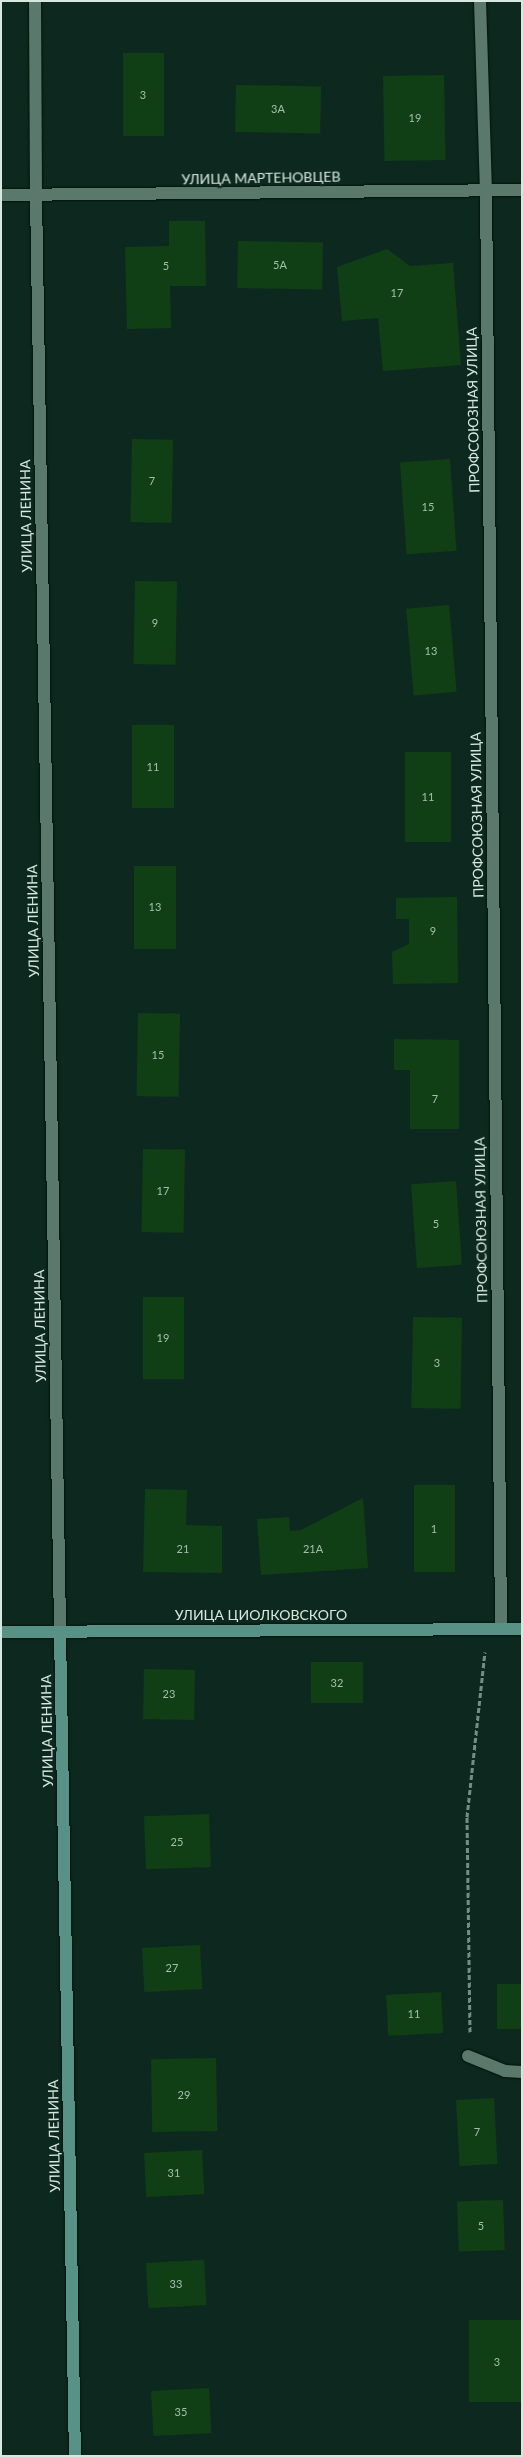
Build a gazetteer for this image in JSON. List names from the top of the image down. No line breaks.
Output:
{"streets":{"main road":["УЛИЦА ЛЕНИНА","УЛИЦА ЦИОЛКОВСКОГО"],"street":["УЛИЦА МАРТЕНОВЦЕВ","ПРОФСОЮЗНАЯ УЛИЦА"]},"crossings":[["УЛИЦА МАРТЕНОВЦЕВ","ПРОФСОЮЗНАЯ УЛИЦА"],["УЛИЦА МАРТЕНОВЦЕВ","УЛИЦА ЛЕНИНА"],["ПРОФСОЮЗНАЯ УЛИЦА","УЛИЦА ЦИОЛКОВСКОГО"],["УЛИЦА ЛЕНИНА","УЛИЦА ЦИОЛКОВСКОГО"]],"house_numbers":["3","3А","19","5А","5","17","7","15","9","13","11","11","13","9","15","7","17","5","19","3","1","21","21А","32","23","25","27","11","29","7","31","5","33","3","35"]}
